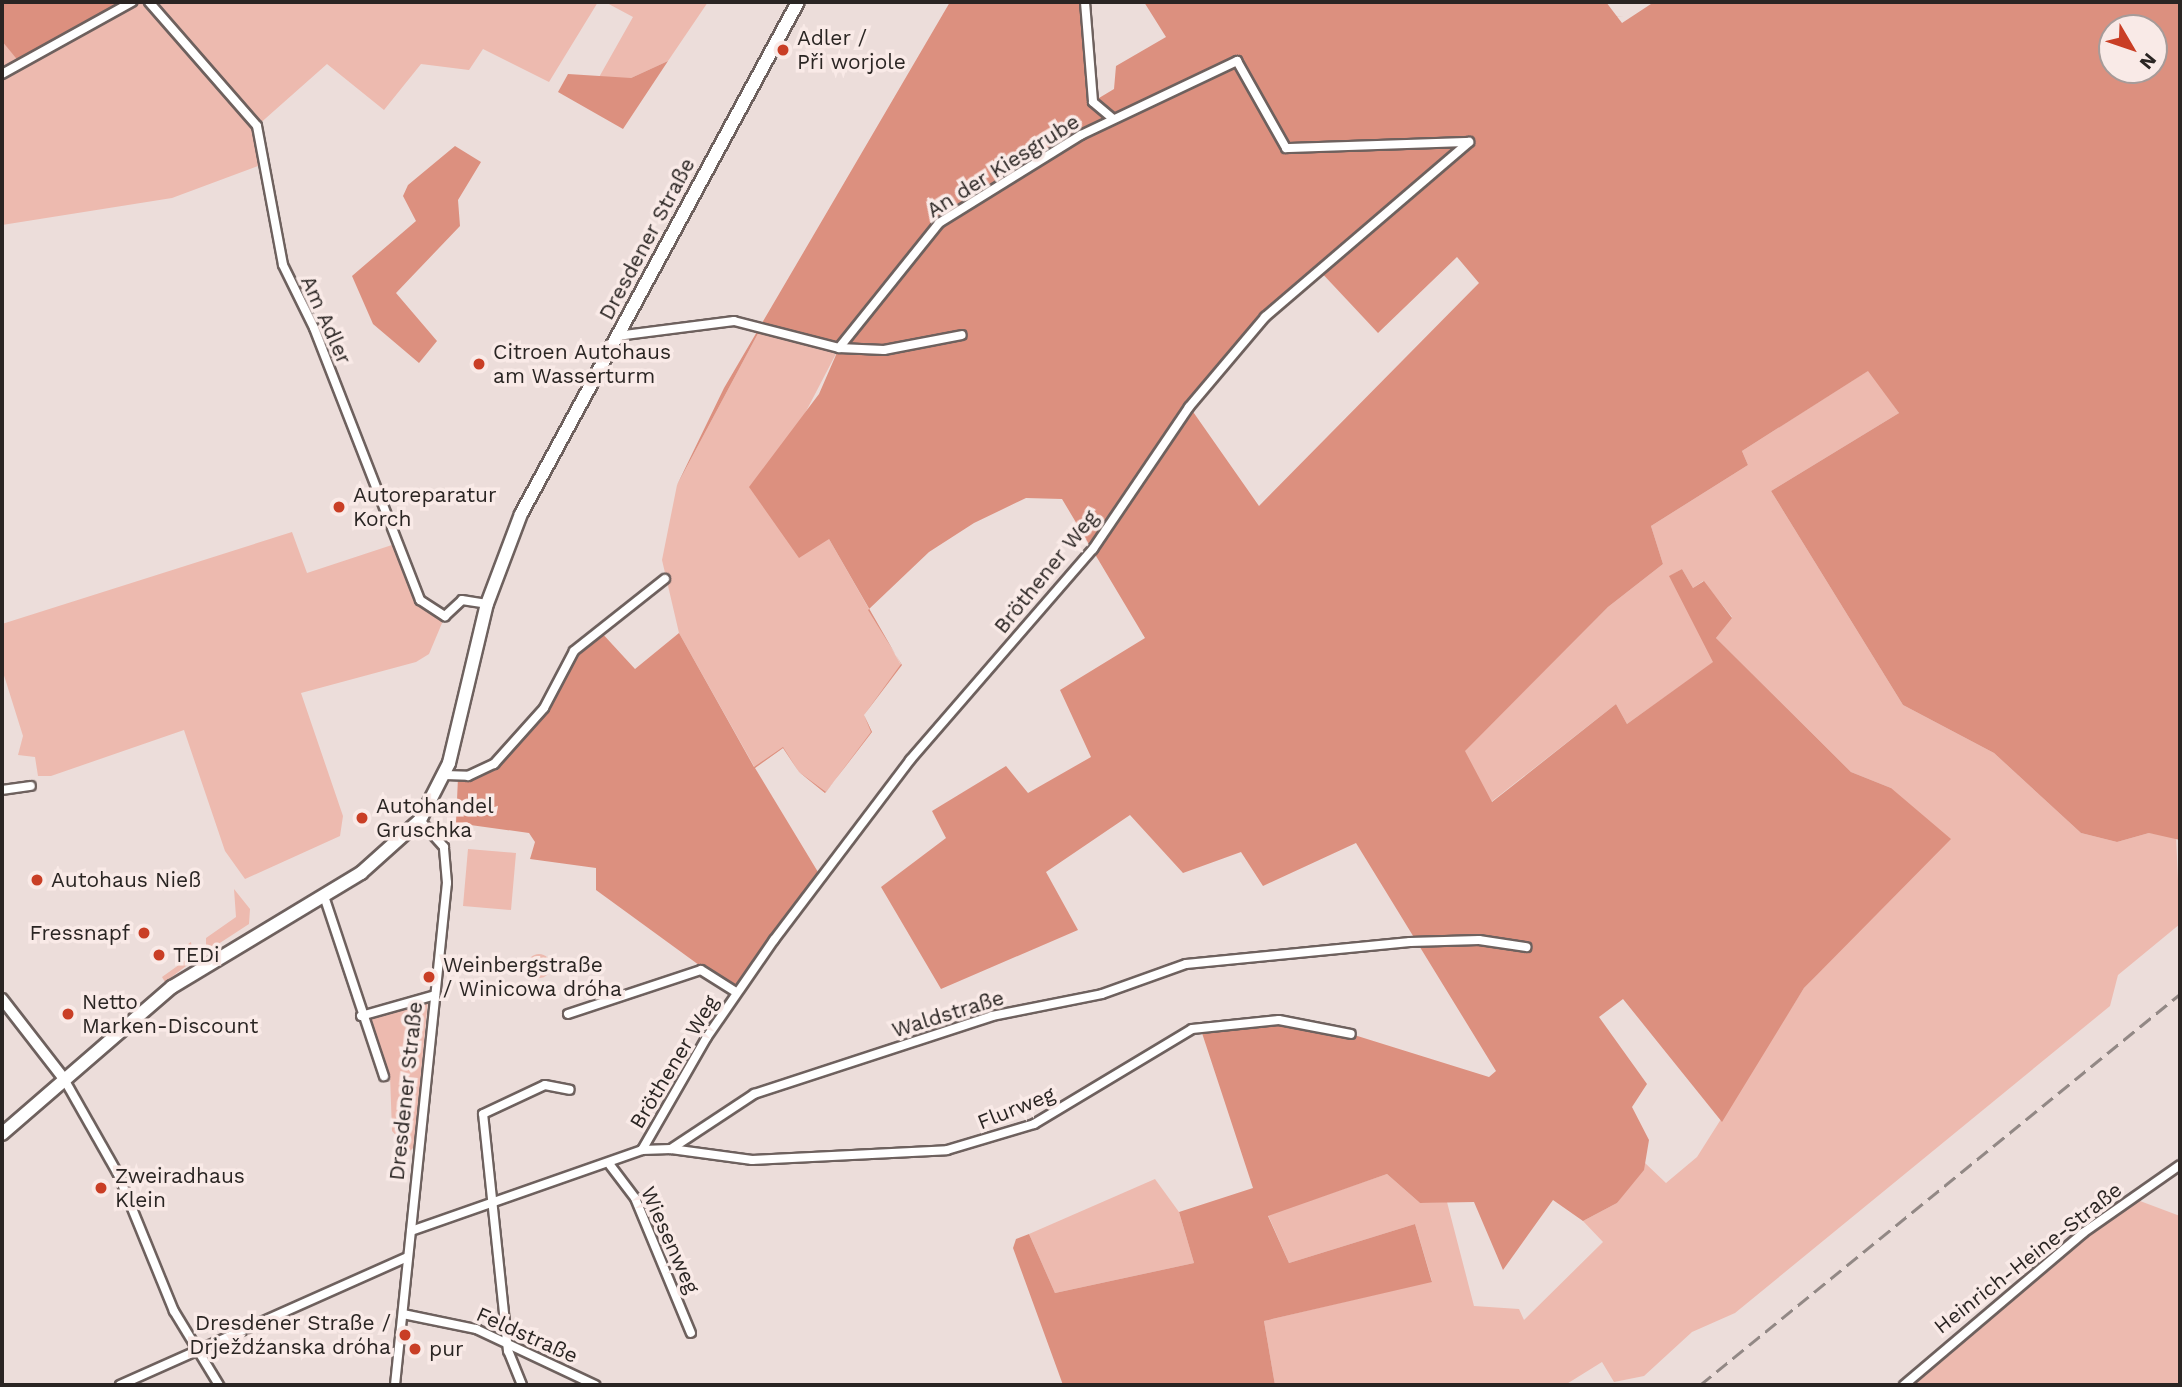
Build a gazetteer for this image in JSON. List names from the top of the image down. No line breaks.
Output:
{"streets":{"main road":["Dresdener Straße"],"street":["An der Kiesgrube","Am Adler","Bröthener Weg","Waldstraße","Flurweg","Wiesenweg","Heinrich-Heine-Straße","Feldstraße"]},"crossings":[["An der Kiesgrube","Bröthener Weg"],["Dresdener Straße","Am Adler"],["Dresdener Straße","Feldstraße"],["Waldstraße","Flurweg"]],"places":["Adler / Při worjole","Citroen Autohaus am Wasserturm","Autoreparatur Korch","Autohandel Gruschka","Autohaus Nieß","Fressnapf","TEDi","Weinbergstraße / Winicowa dróha","Netto Marken-Discount","Zweiradhaus Klein","Dresdener Straße / Drježdźanska dróha","pur"],"north":"bottom right"}
